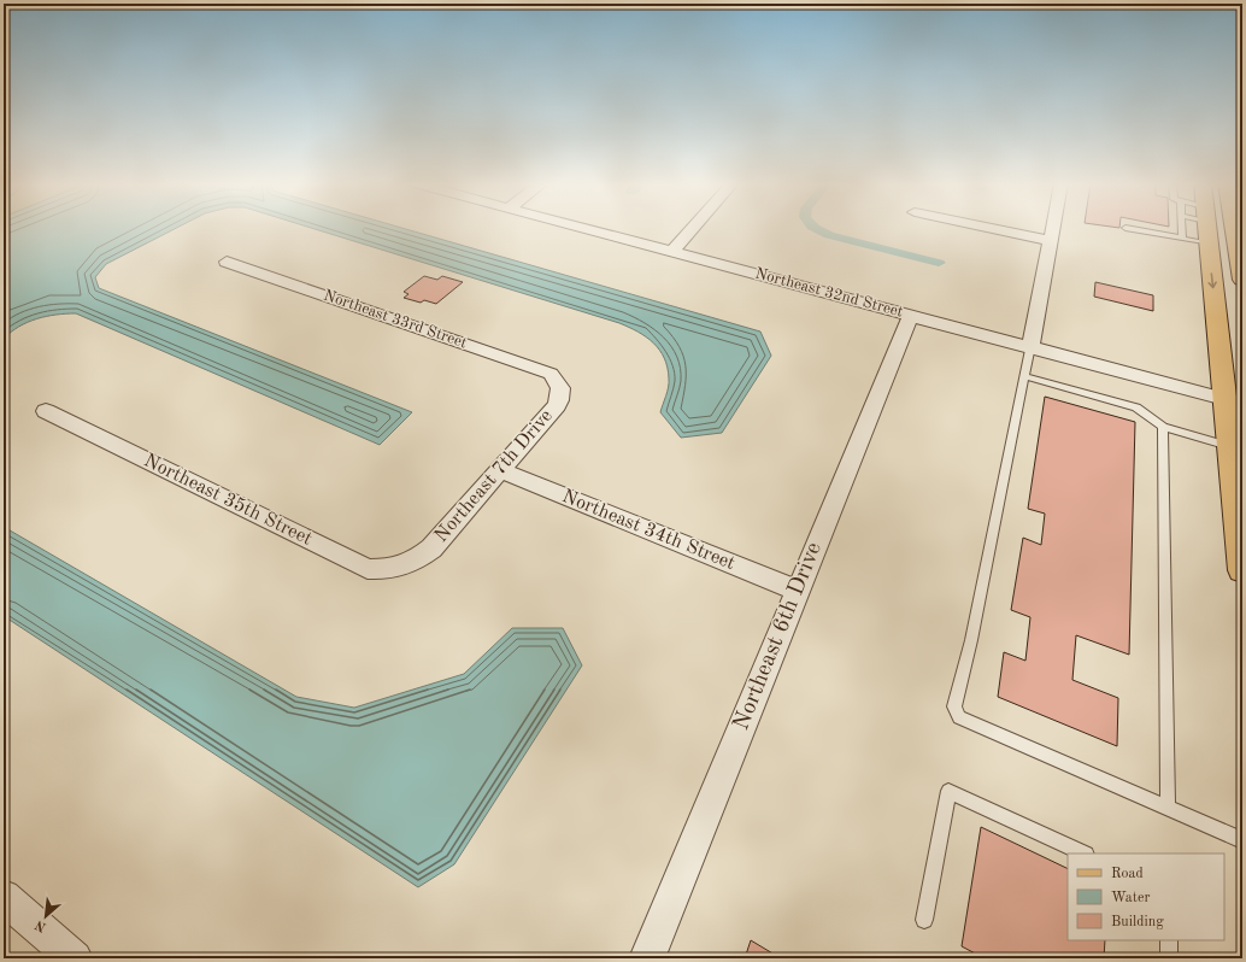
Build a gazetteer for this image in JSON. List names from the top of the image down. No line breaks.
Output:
{"streets":{"street":["Northeast 32nd Street","Northeast 33rd Street","Northeast 7th Drive","Northeast 35th Street","Northeast 34th Street","Northeast 6th Drive"]},"crossings":[["Northeast 32nd Street","Northeast 6th Drive"],["Northeast 33rd Street","Northeast 7th Drive"],["Northeast 7th Drive","Northeast 35th Street"],["Northeast 7th Drive","Northeast 34th Street"],["Northeast 34th Street","Northeast 6th Drive"]],"legend":["Road","Water","Building"],"north":"bottom left"}
